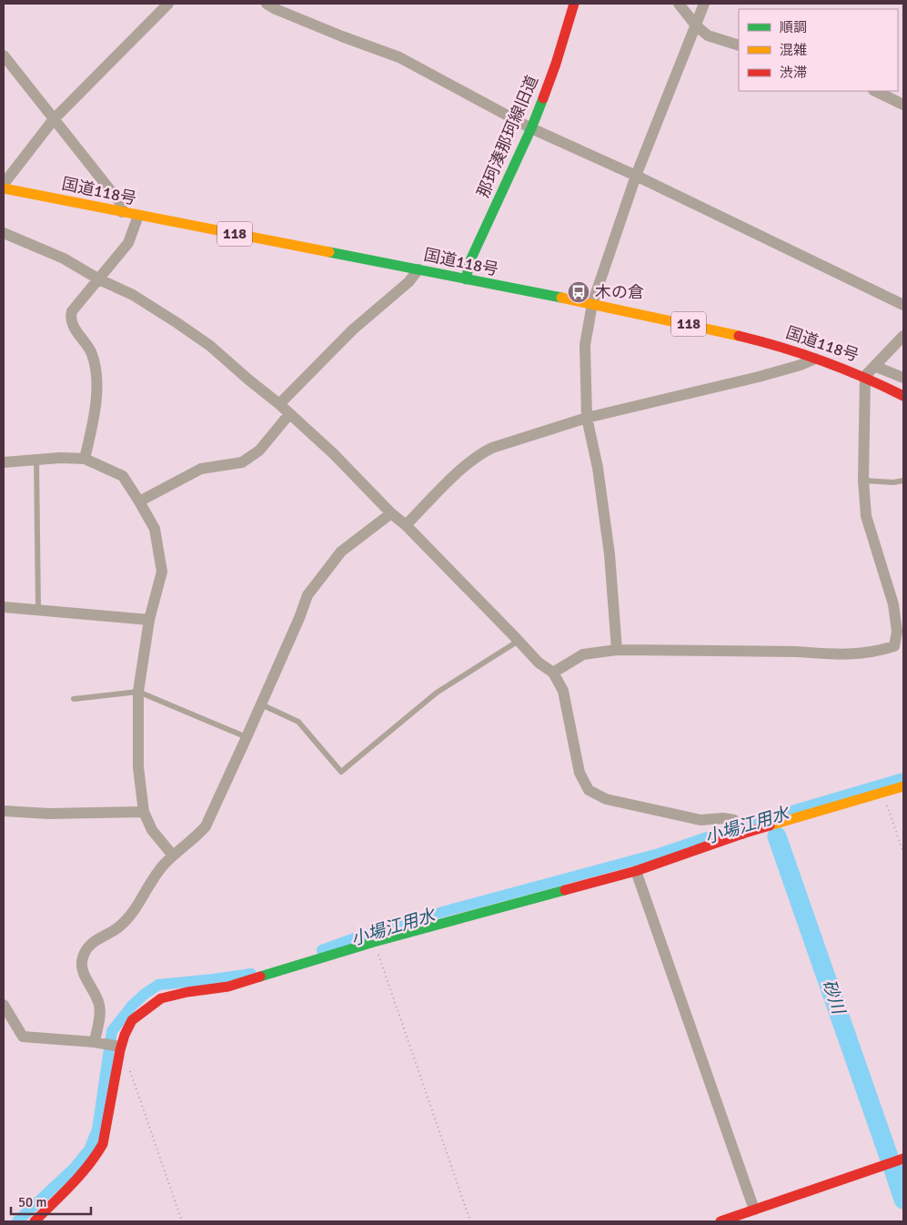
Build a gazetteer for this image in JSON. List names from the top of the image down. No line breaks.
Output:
{"streets":{"main road":["那珂湊那珂線旧道","国道118号","118"]},"crossings":[["那珂湊那珂線旧道","国道118号"]],"water":["小場江用水","砂川"],"places":{"bus stop":["木の倉"]},"legend":["順調","混雑","渋滞"],"scale_bar":"50 m"}
